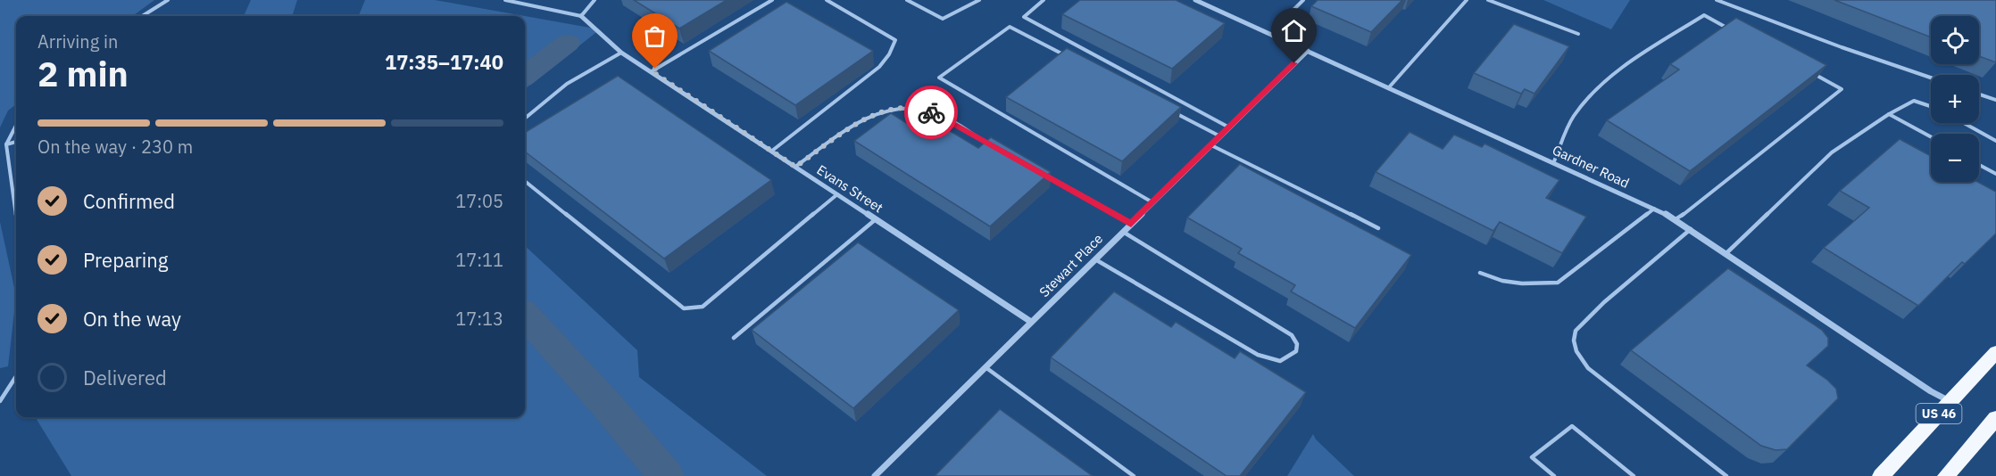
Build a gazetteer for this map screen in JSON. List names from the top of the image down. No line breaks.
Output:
{"streets":{"highway":["US 46"],"street":["Gardner Road","Evans Street","Stewart Place"]},"crossings":[["Gardner Road","Stewart Place"],["Gardner Road","US 46"],["Evans Street","Stewart Place"]],"page":{"map_buttons":["+","−"],"heading":["2 min","Arriving in","17:35–17:40"],"bar":"On the way · 230 m","list":[["Confirmed","17:05"],["Preparing","17:11"],["On the way","17:13"],"Delivered"]}}
